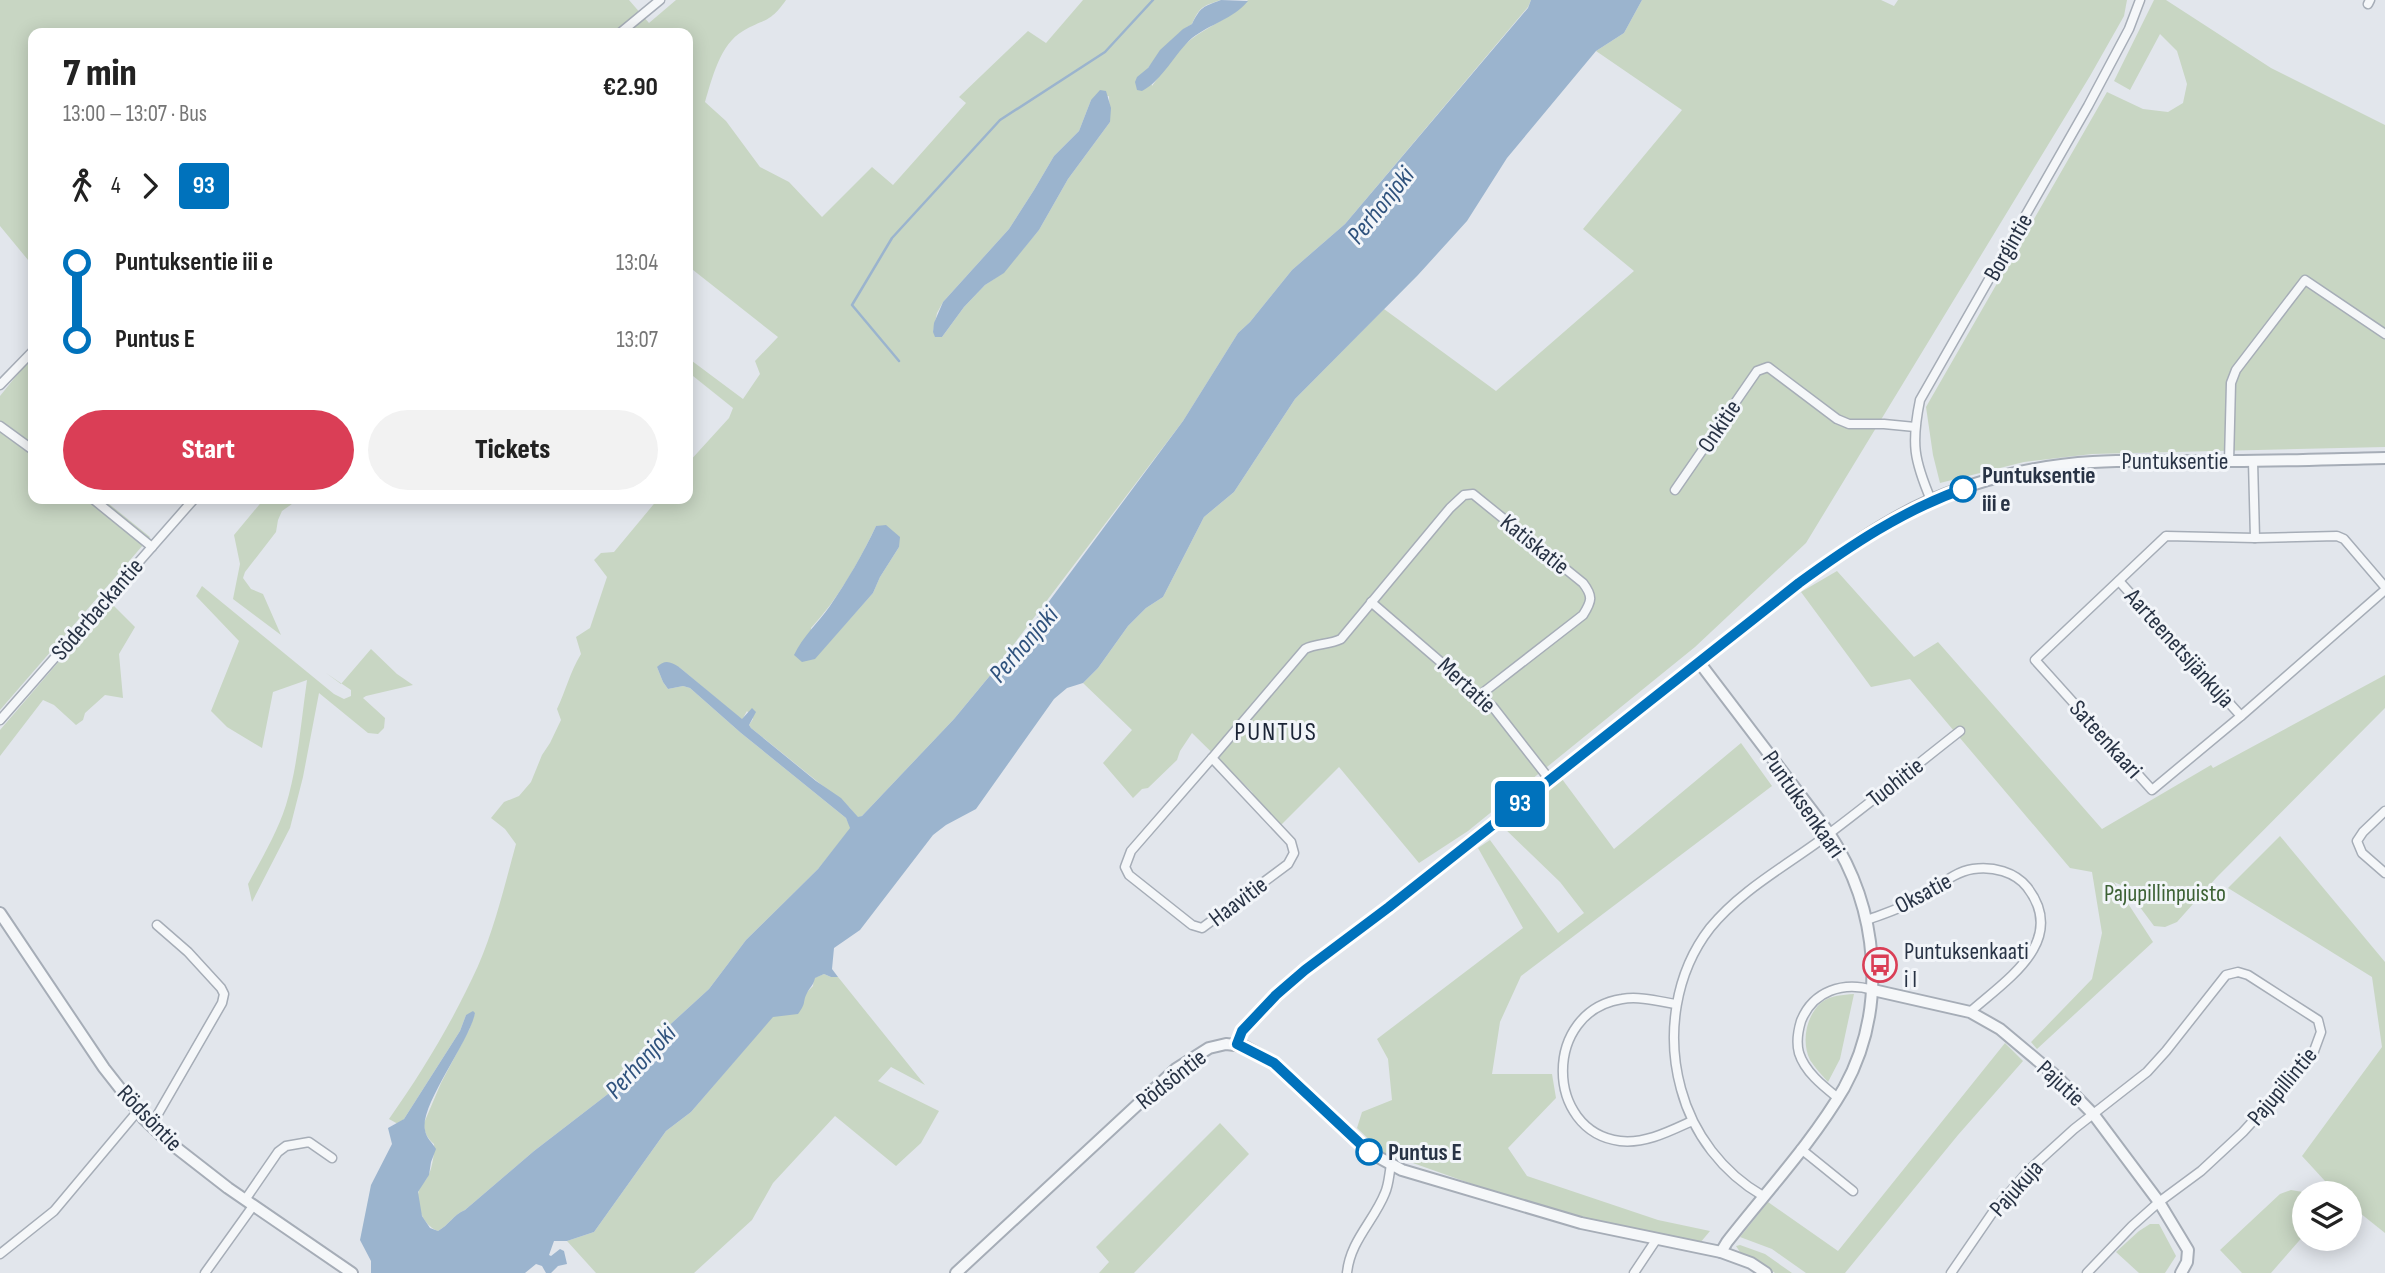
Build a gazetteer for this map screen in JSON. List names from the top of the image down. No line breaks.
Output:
{"streets":{"street":["Borgintie","Onkitie","Puntuksentie","Katiskatie","Söderbackantie","Aarteenetsijänkuja","Mertatie","Sateenkaari","Tuohitie","Puntuksenkaari","Oksatie","Haavitie","Rödsöntie","Pajutie","Pajupillintie","Pajukuja"]},"crossings":[["Borgintie","Onkitie"],["Borgintie","Puntuksentie"],["Puntuksentie","Mertatie"],["Puntuksentie","Puntuksenkaari"],["Puntuksentie","Rödsöntie"],["Katiskatie","Mertatie"],["Katiskatie","Haavitie"],["Aarteenetsijänkuja","Sateenkaari"],["Mertatie","Haavitie"],["Tuohitie","Puntuksenkaari"],["Puntuksenkaari","Oksatie"],["Puntuksenkaari","Rödsöntie"],["Puntuksenkaari","Pajutie"],["Oksatie","Pajutie"],["Pajutie","Pajupillintie"],["Pajutie","Pajukuja"],["Pajupillintie","Pajukuja"]],"districts":["PUNTUS"],"water":["Perhonjoki"],"parks":["Pajupillinpuisto"],"places":{"other":["Puntuksentie iii e","Puntus E"],"bus stop":["Puntuksenkaati i I"]},"lines":["bus line 93"],"page":{"on_map":"93","heading":["7 min","13:00 – 13:07 · Bus","€2.90"],"legs":["4","93"],"list":[{"name":"Puntuksentie iii e","value":"13:04"},{"name":"Puntus E","value":"13:07"}],"buttons":["Start","Tickets"]}}
